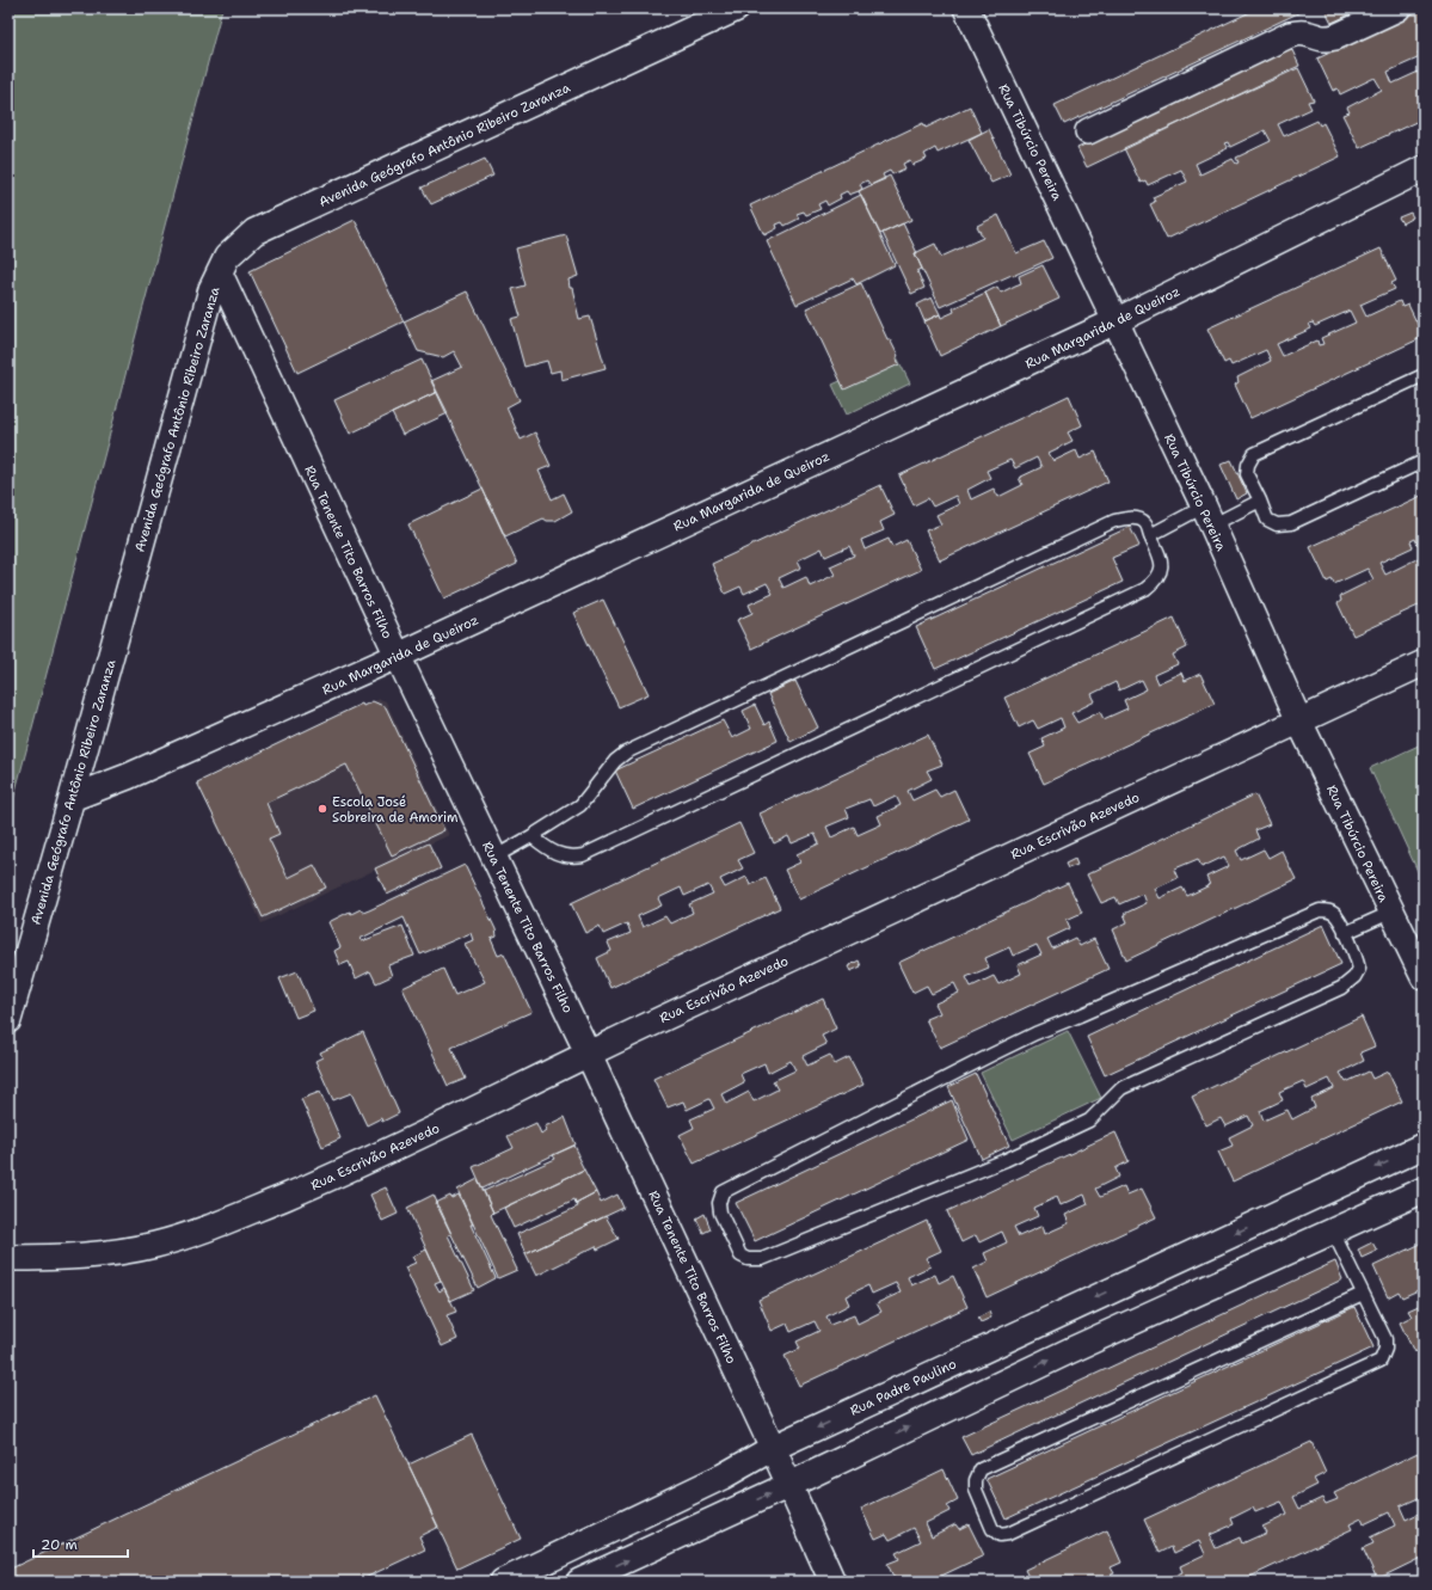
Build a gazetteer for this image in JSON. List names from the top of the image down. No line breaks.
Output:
{"streets":{"street":["Rua Tibúrcio Pereira","Avenida Geógrafo Antônio Ribeiro Zaranza","Rua Margarida de Queiroz","Rua Tenente Tito Barros Filho","Rua Escrivão Azevedo","Rua Padre Paulino"]},"crossings":[["Rua Tibúrcio Pereira","Rua Margarida de Queiroz"],["Rua Tibúrcio Pereira","Rua Escrivão Azevedo"],["Avenida Geógrafo Antônio Ribeiro Zaranza","Rua Margarida de Queiroz"],["Avenida Geógrafo Antônio Ribeiro Zaranza","Rua Tenente Tito Barros Filho"],["Rua Margarida de Queiroz","Rua Tenente Tito Barros Filho"],["Rua Tenente Tito Barros Filho","Rua Escrivão Azevedo"],["Rua Tenente Tito Barros Filho","Rua Padre Paulino"]],"places":["Escola José Sobreira de Amorim"],"scale_bar":"20 m"}
